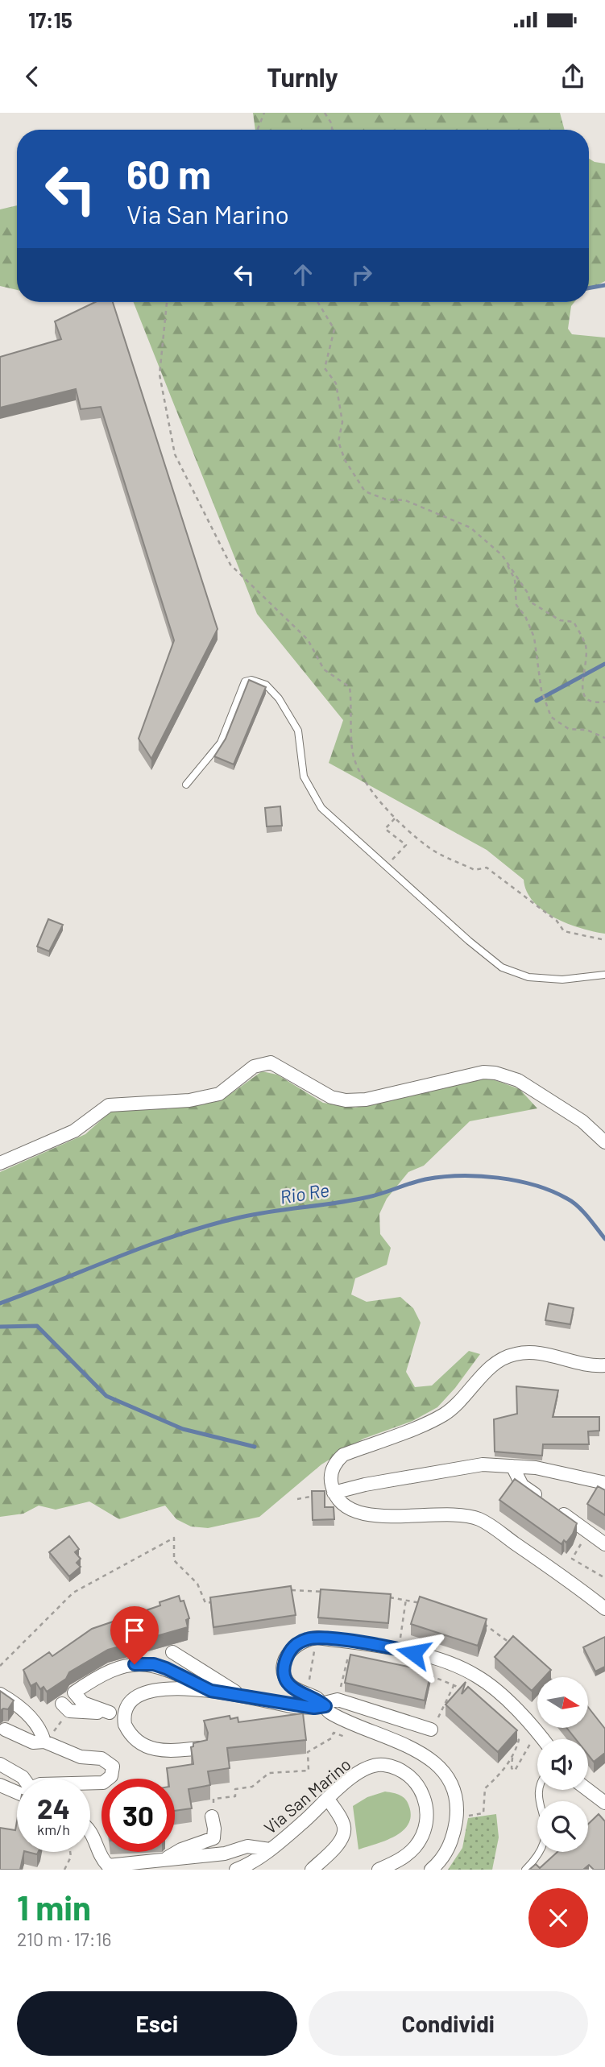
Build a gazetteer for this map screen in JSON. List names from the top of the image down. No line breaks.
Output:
{"streets":{"street":["Via San Marino"]},"water":["Rio Re"],"north":"right","page":{"status":"17:15","header":"Turnly","turn":["60 m","Via San Marino"],"speed":"24 km/h","limit":"30","heading":["1 min","210 m · 17:16"],"buttons":["Esci","Condividi"]}}
